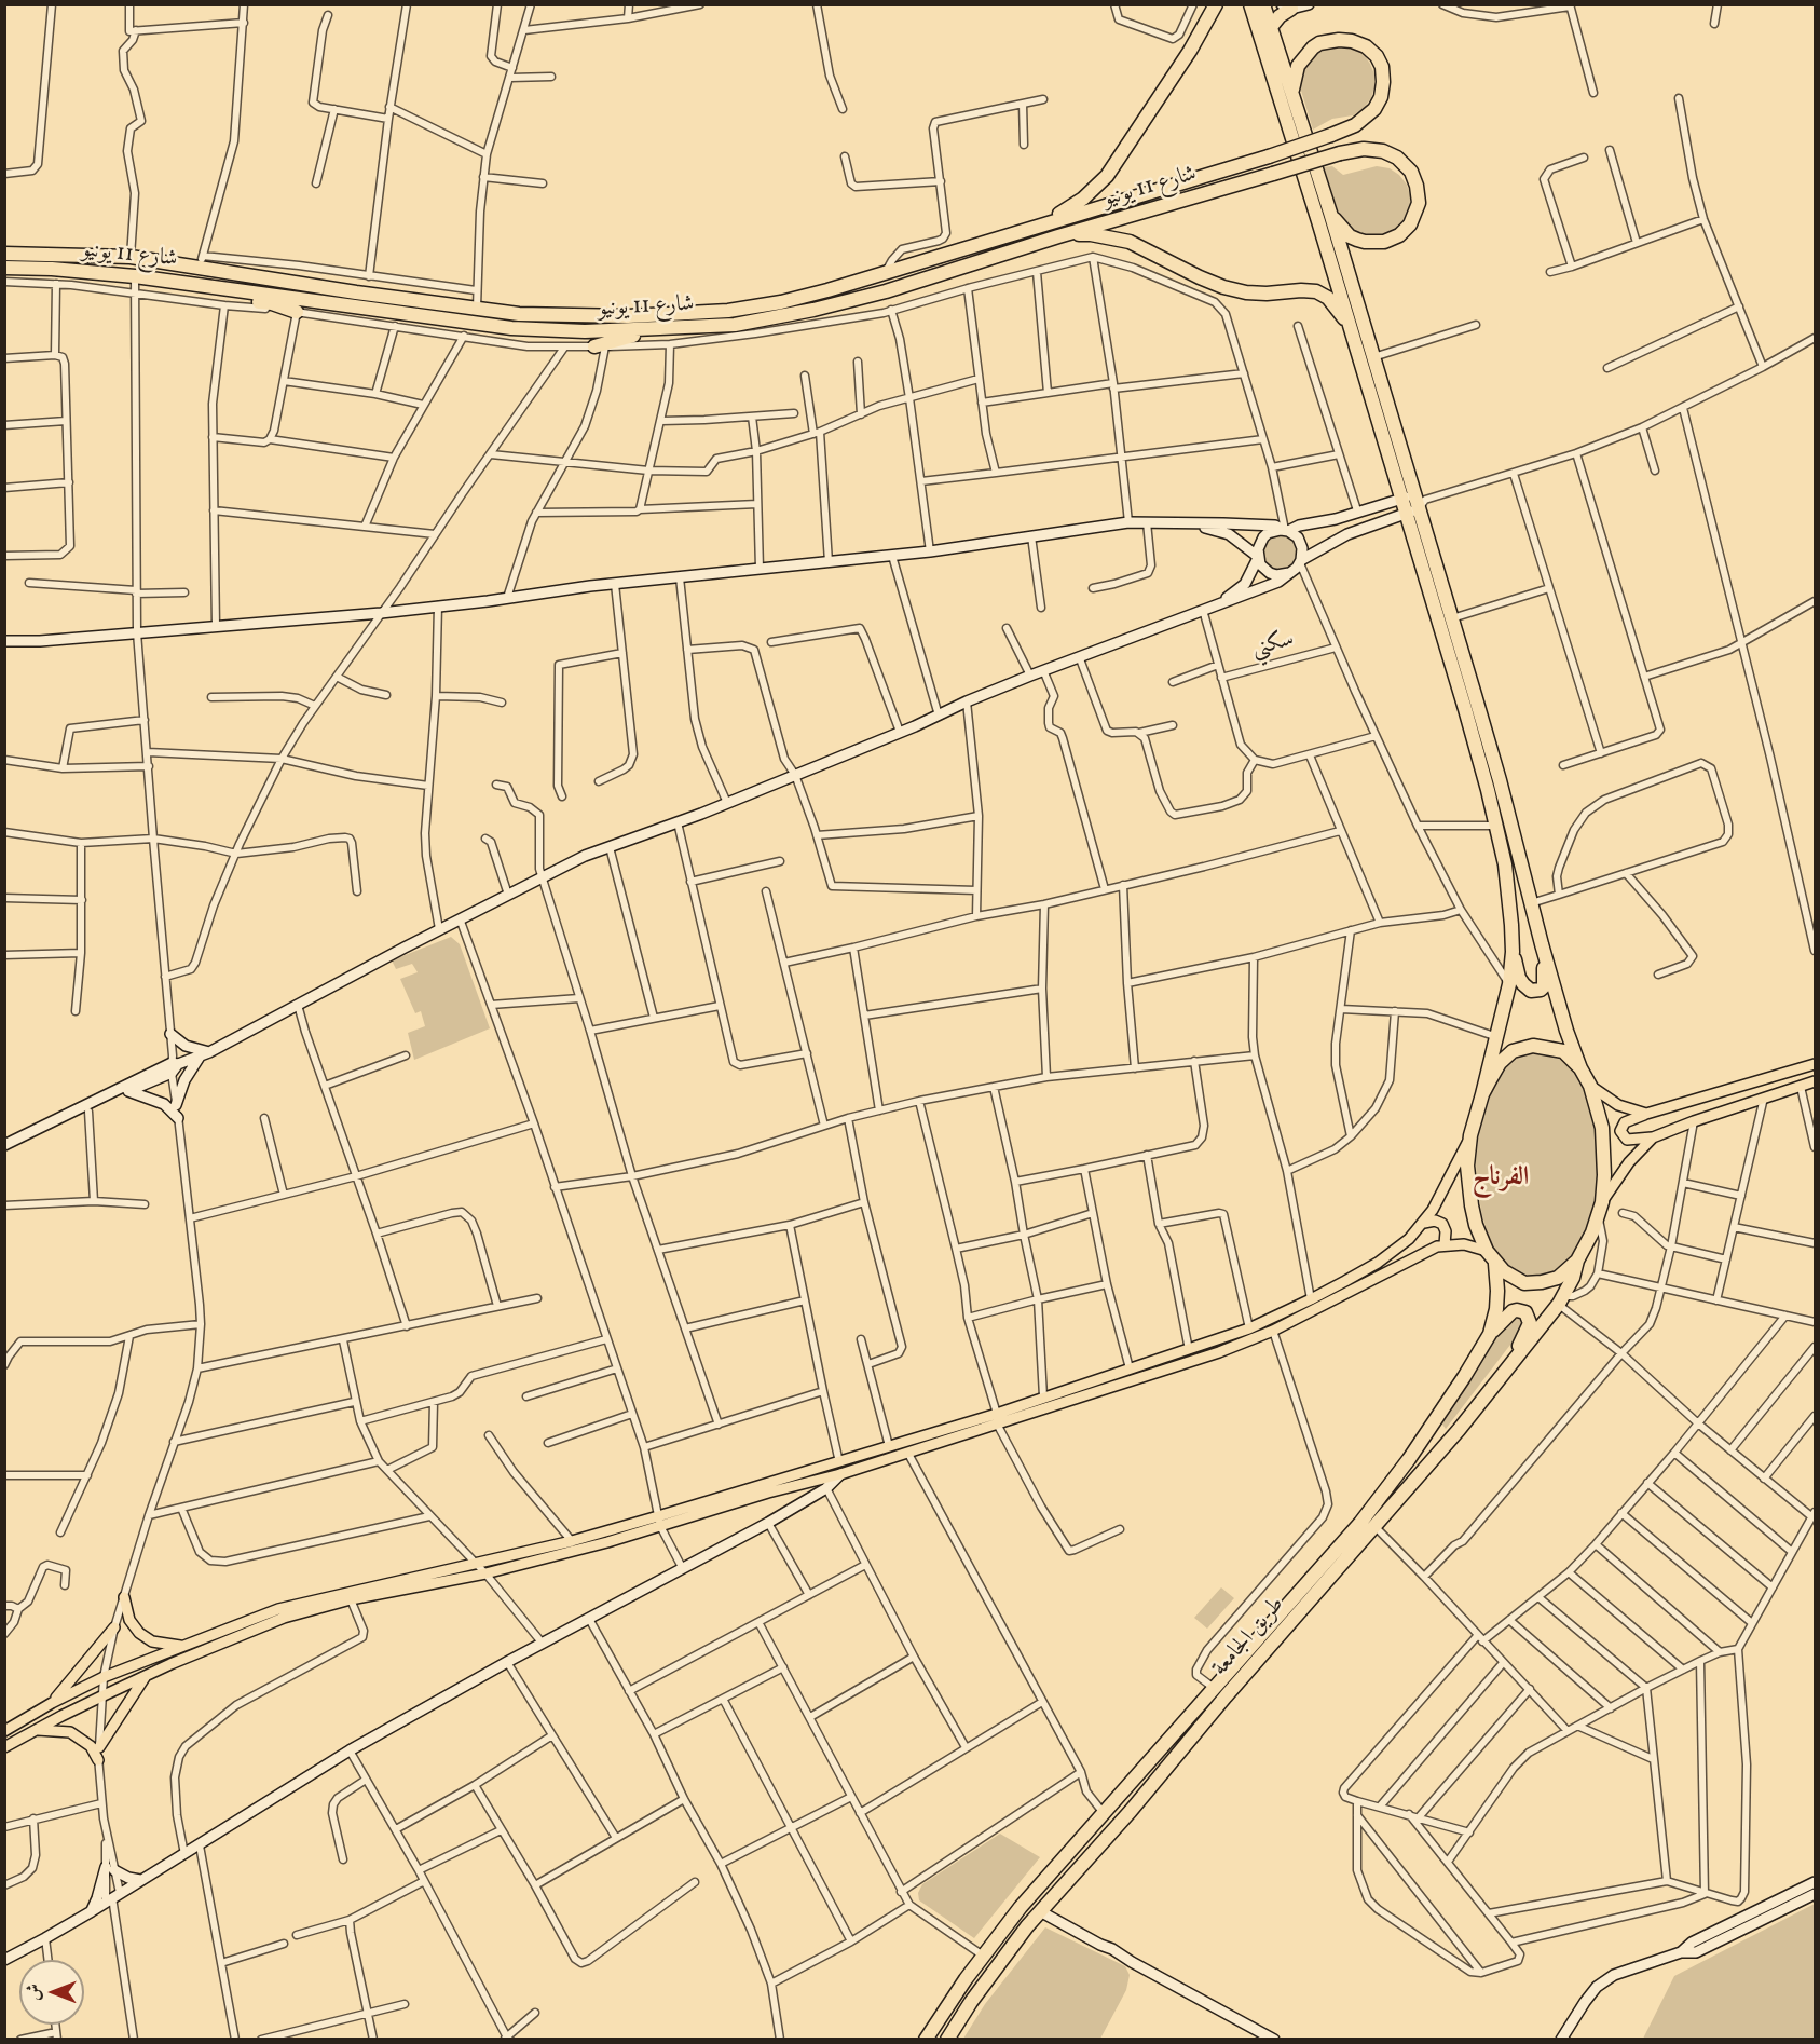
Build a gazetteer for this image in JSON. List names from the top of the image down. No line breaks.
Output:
{"streets":{"highway":["شارع 11 يونيو","طريق الجامعة"],"street":["سكني"]},"districts":["الفرناج"],"north":"left"}
